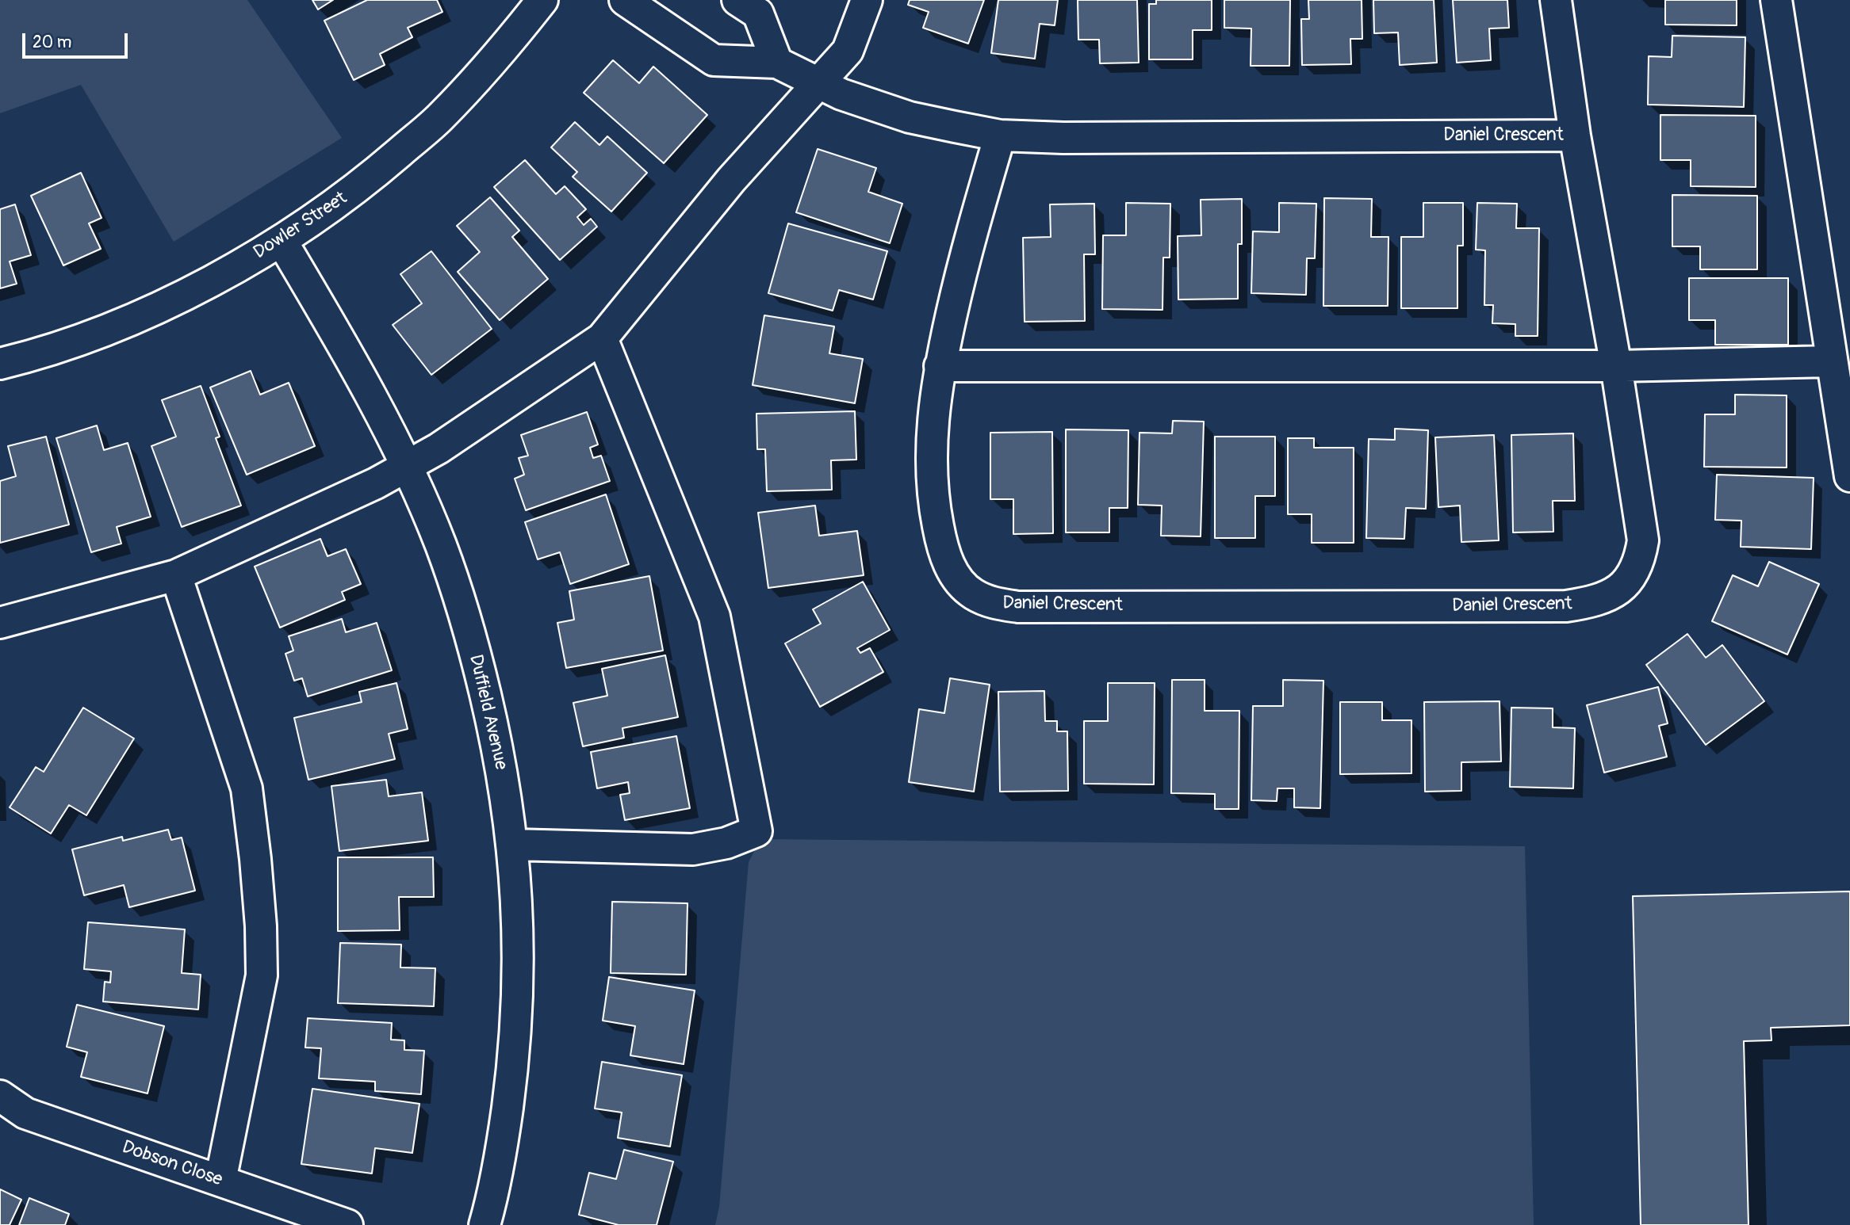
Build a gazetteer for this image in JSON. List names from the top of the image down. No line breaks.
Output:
{"streets":{"street":["Daniel Crescent","Dowler Street","Duffield Avenue","Dobson Close"]},"crossings":[["Dowler Street","Duffield Avenue"]],"scale_bar":"20 m"}
